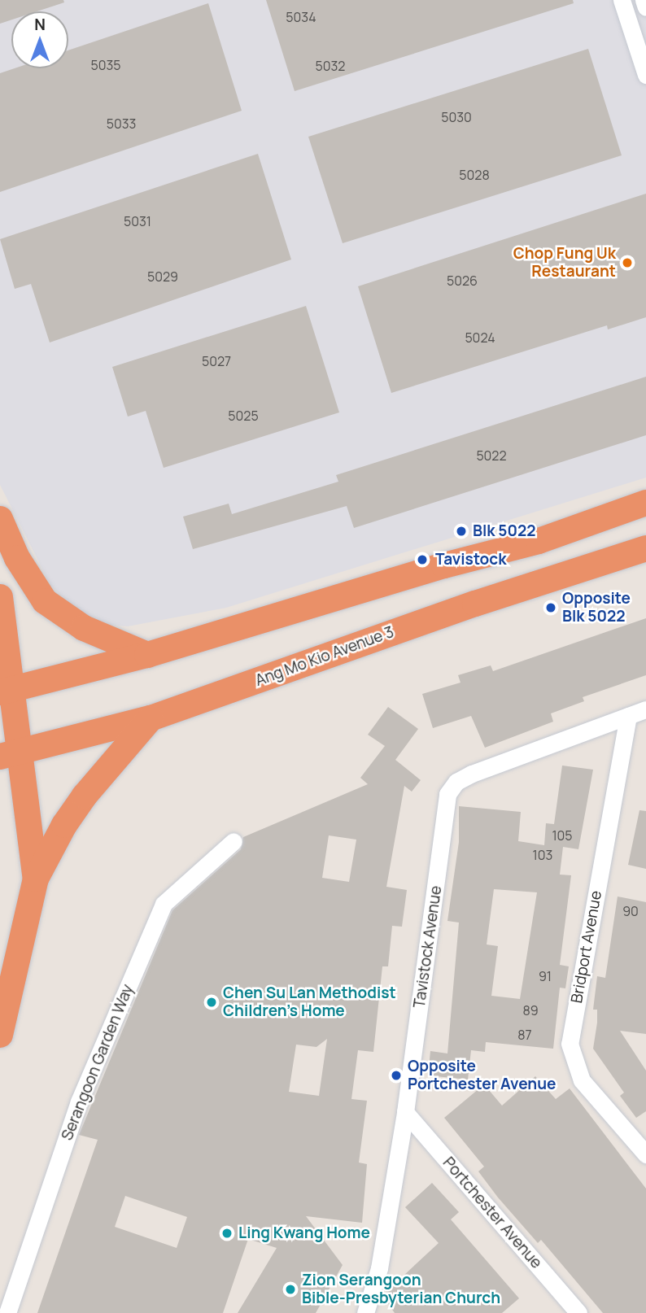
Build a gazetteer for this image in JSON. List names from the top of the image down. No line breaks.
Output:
{"streets":{"highway":["Ang Mo Kio Avenue 3"],"street":["Tavistock Avenue","Bridport Avenue","Serangoon Garden Way","Portchester Avenue"]},"crossings":[["Tavistock Avenue","Bridport Avenue"],["Tavistock Avenue","Portchester Avenue"]],"places":["Chop Fung Uk Restaurant","Blk 5022","Tavistock","Opposite Blk 5022","Chen Su Lan Methodist Children's Home","Opposite Portchester Avenue","Ling Kwang Home","Zion Serangoon Bible-Presbyterian Church"],"house_numbers":["5034","5035","5032","5030","5033","5028","5031","5029","5026","5024","5027","5025","5022","105","103","90","91","89","87"],"north":"top"}
